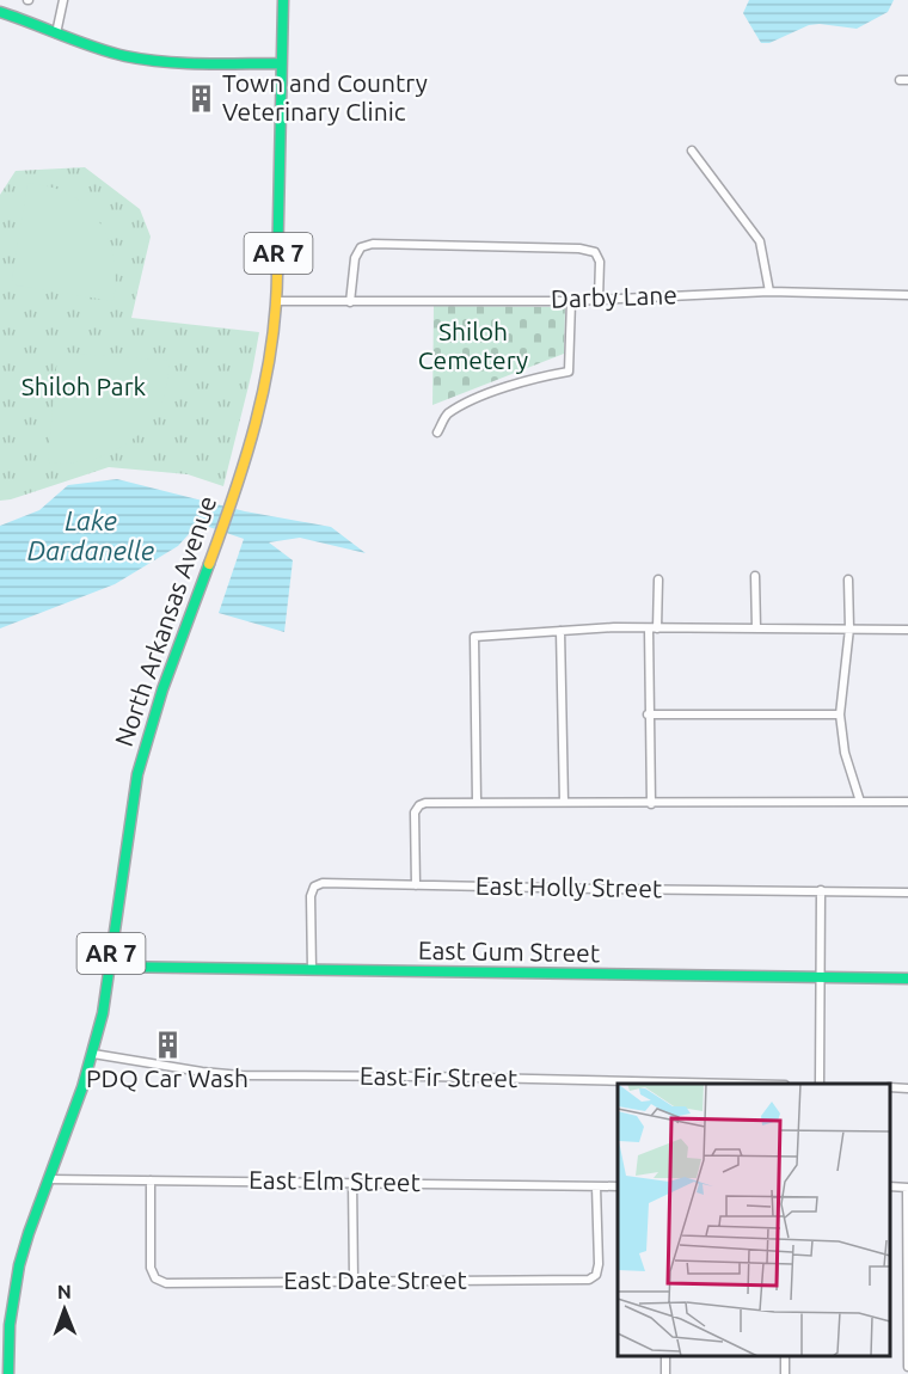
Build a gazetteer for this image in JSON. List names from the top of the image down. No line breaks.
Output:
{"streets":{"main road":["AR 7","North Arkansas Avenue","East Gum Street"],"street":["Darby Lane","East Holly Street","East Fir Street","East Elm Street","East Date Street"]},"crossings":[["Darby Lane","North Arkansas Avenue"],["North Arkansas Avenue","East Gum Street"],["North Arkansas Avenue","East Fir Street"],["North Arkansas Avenue","East Elm Street"],["East Holly Street","East Gum Street"],["East Elm Street","East Date Street"]],"water":["Lake Dardanelle"],"parks":["Shiloh Cemetery","Shiloh Park"],"places":{"building":["Town and Country Veterinary Clinic","PDQ Car Wash"]},"north":"top"}
